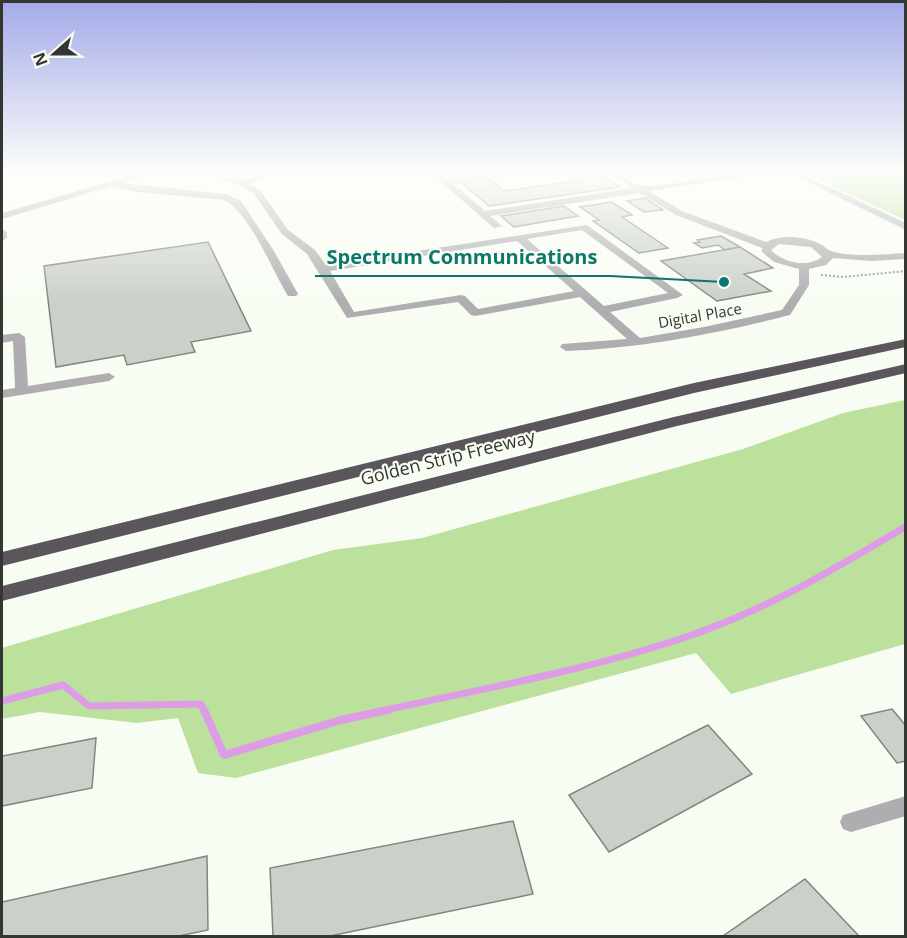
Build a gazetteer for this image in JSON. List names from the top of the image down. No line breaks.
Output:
{"streets":{"highway":["Golden Strip Freeway"],"street":["Digital Place"]},"places":["Spectrum Communications"],"north":"left"}
